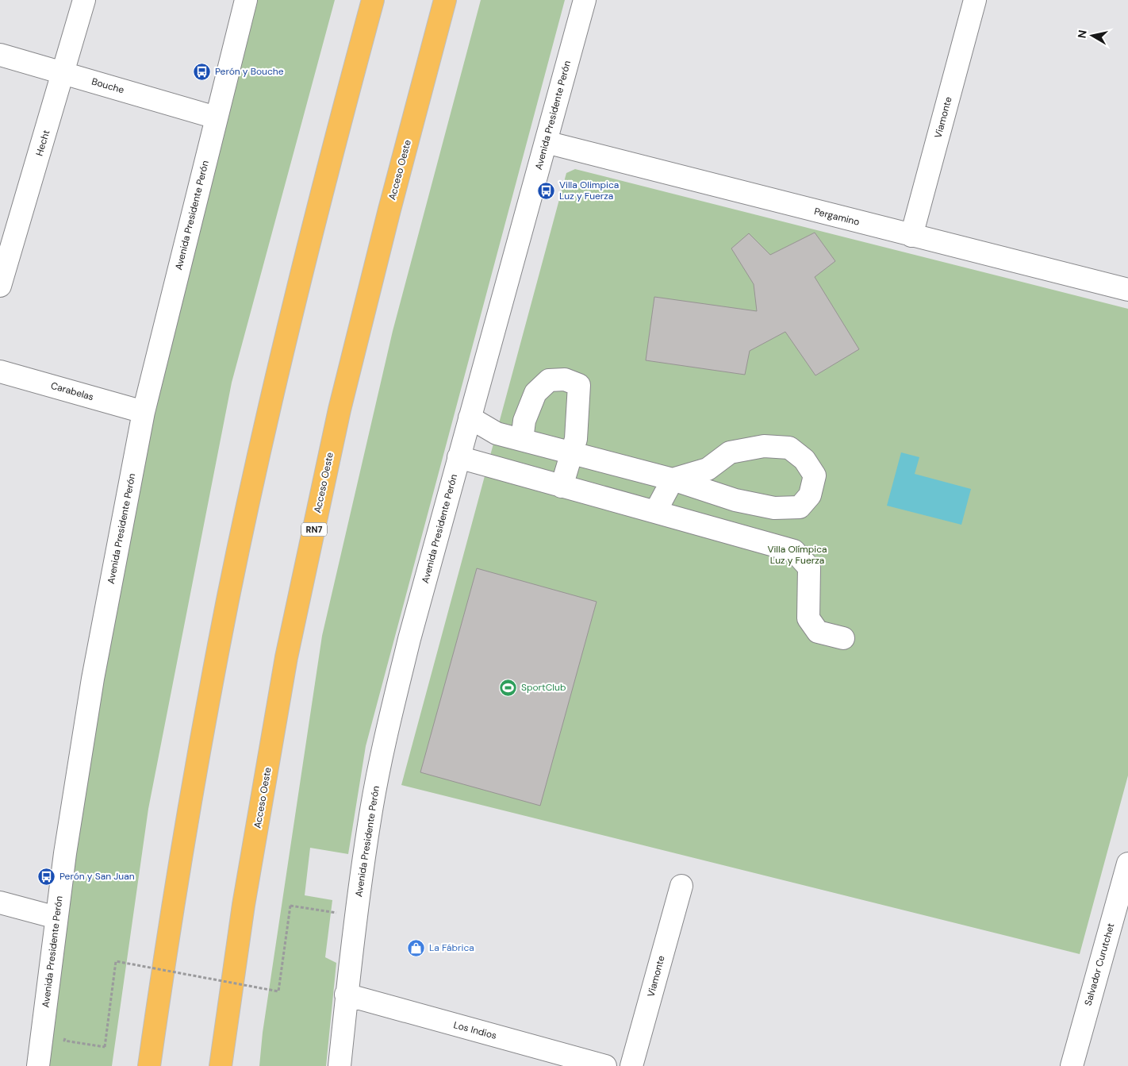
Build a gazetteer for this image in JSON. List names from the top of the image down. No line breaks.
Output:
{"streets":{"highway":["Acceso Oeste","RN7"],"street":["Bouche","Avenida Presidente Perón","Viamonte","Hecht","Pergamino","Carabelas","Salvador Curutchet","Los Indios"]},"crossings":[["Bouche","Avenida Presidente Perón"],["Bouche","Hecht"],["Avenida Presidente Perón","Pergamino"],["Avenida Presidente Perón","Carabelas"],["Avenida Presidente Perón","Los Indios"],["Viamonte","Pergamino"]],"parks":["Villa Olímpica Luz y Fuerza"],"places":{"bus stop":["Perón y Bouche","Villa Olimpica Luz y Fuerza","Perón y San Juan"],"sports":["SportClub"],"shop":["La Fábrica"]},"north":"left"}
